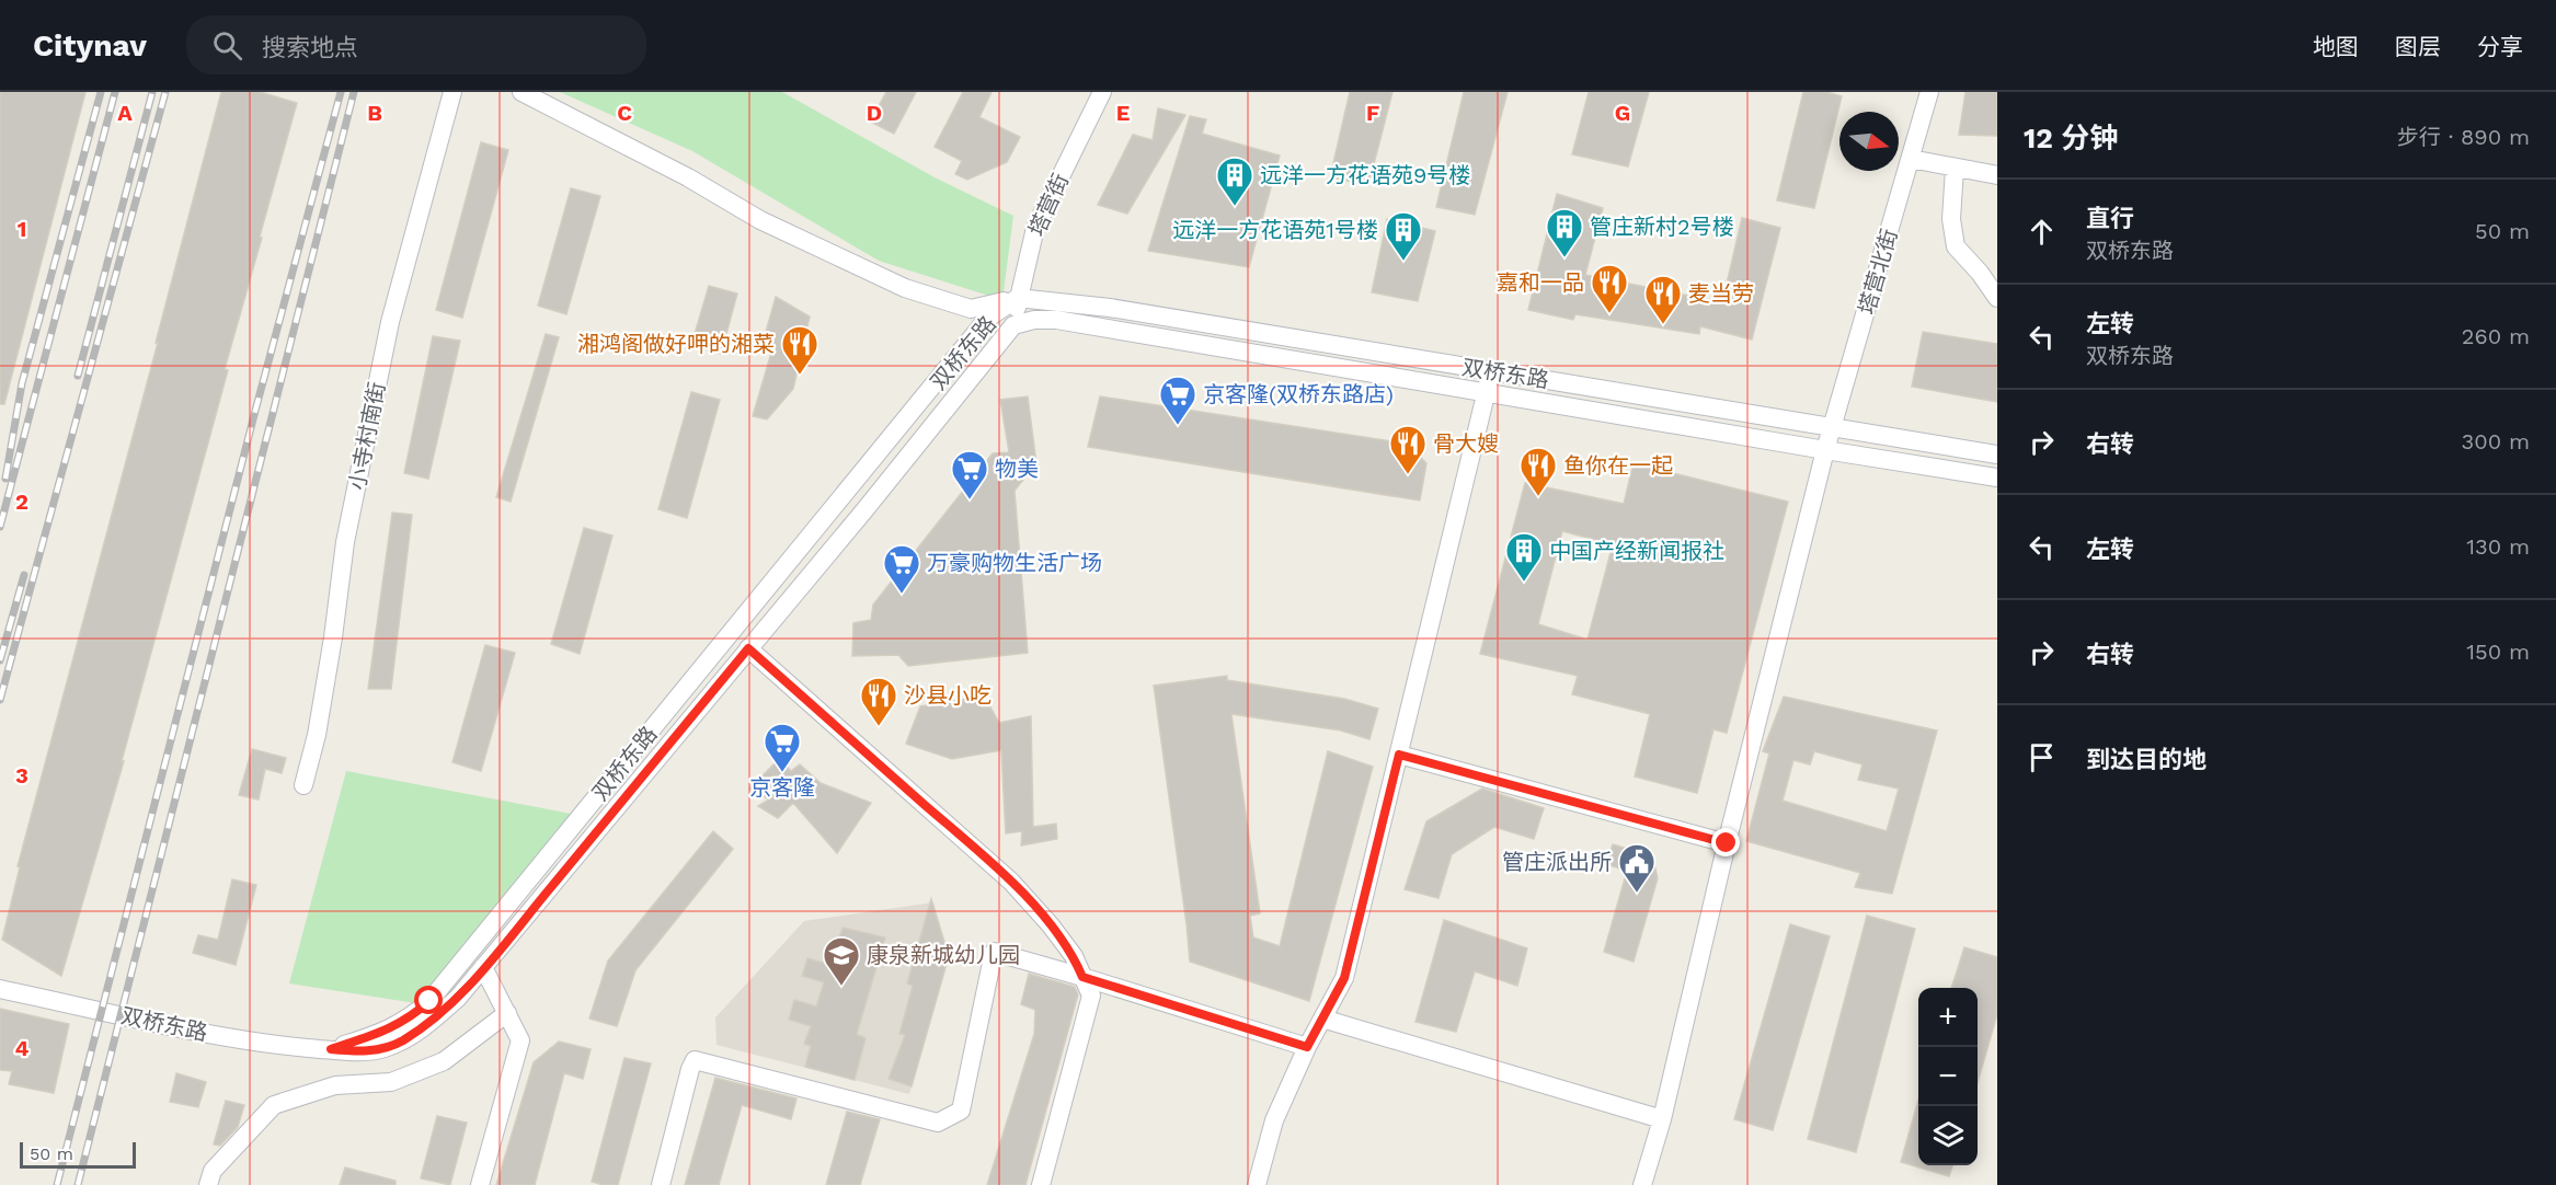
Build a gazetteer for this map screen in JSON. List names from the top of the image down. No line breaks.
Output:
{"streets":{"street":["塔营街","塔营北街","双桥东路","小寺村南街"]},"crossings":[["塔营街","双桥东路"],["塔营北街","双桥东路"]],"places":{"building":["远洋一方花语苑9号楼","管庄新村2号楼","远洋一方花语苑1号楼","中国产经新闻报社"],"restaurant":["嘉和一品","麦当劳","湘鸿阁做好呷的湘菜","骨大嫂","鱼你在一起","沙县小吃"],"supermarket":["京客隆(双桥东路店)","物美","万豪购物生活广场","京客隆"],"public building":["管庄派出所"],"school or university":["康泉新城幼儿园"]},"scale_bar":"50 m","north":"right","page":{"header":"Citynav","search":"搜索地点","nav":["地图","图层","分享"],"heading":["12 分钟","步行 · 890 m"],"list":[["直行","双桥东路","50 m"],["左转","双桥东路","260 m"],["右转","300 m"],["左转","130 m"],["右转","150 m"],"到达目的地"],"map_buttons":["+","−"],"scale":"50 m"},"grid":{"columns":["A","B","C","D","E","F","G"],"rows":["1","2","3","4"]}}
